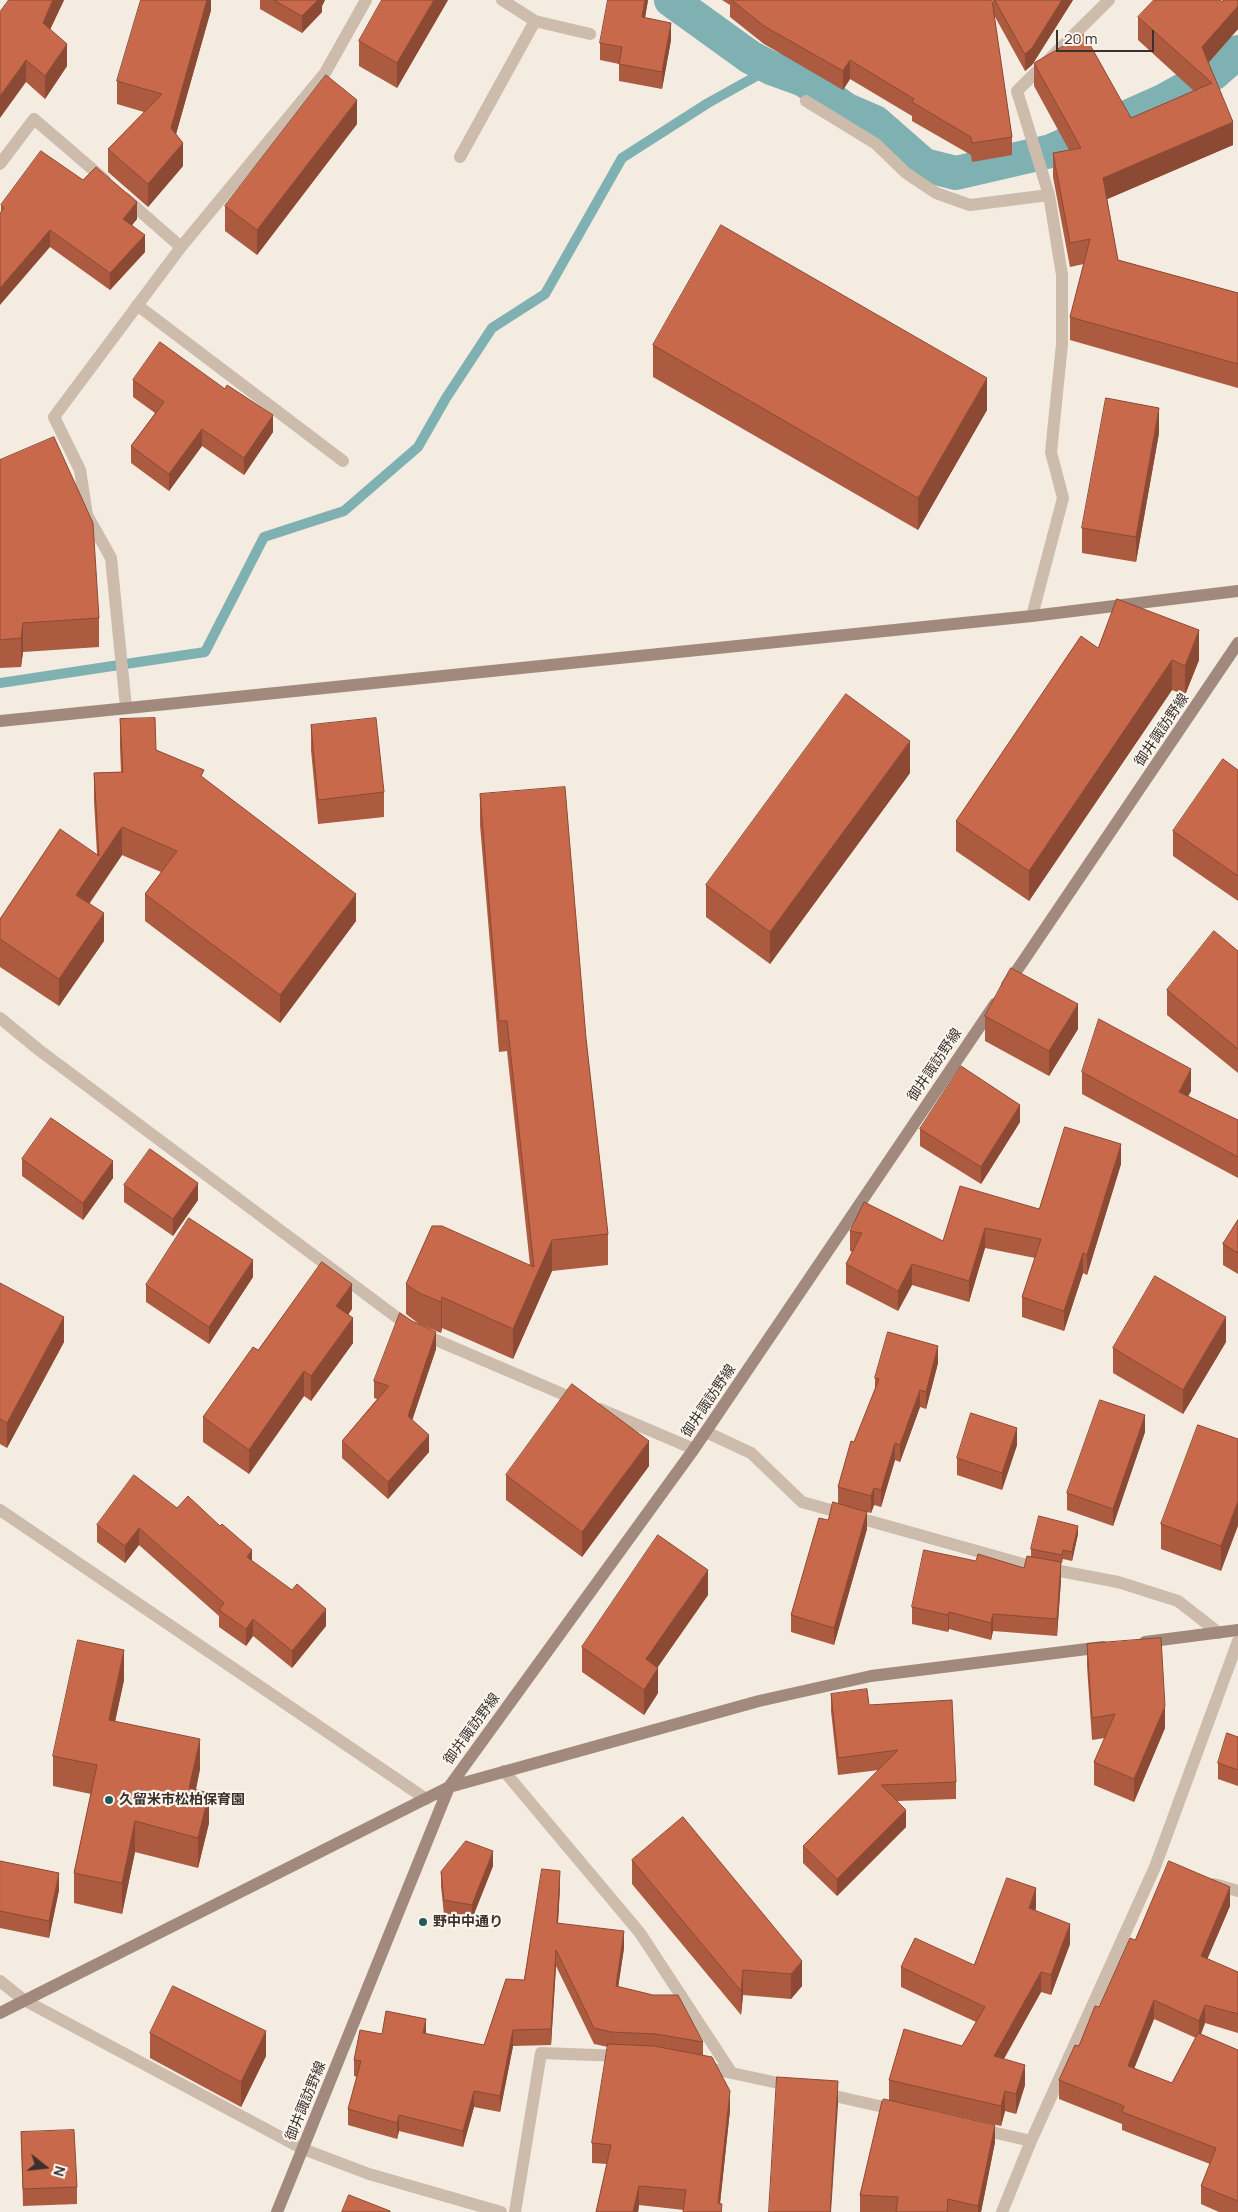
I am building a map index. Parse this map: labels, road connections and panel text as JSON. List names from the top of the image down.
{
  "streets": {
    "street": ["御井諏訪野線"]
  },
  "places": ["久留米市松柏保育園", "野中中通り"],
  "scale_bar": "20 m",
  "north": "right"
}
